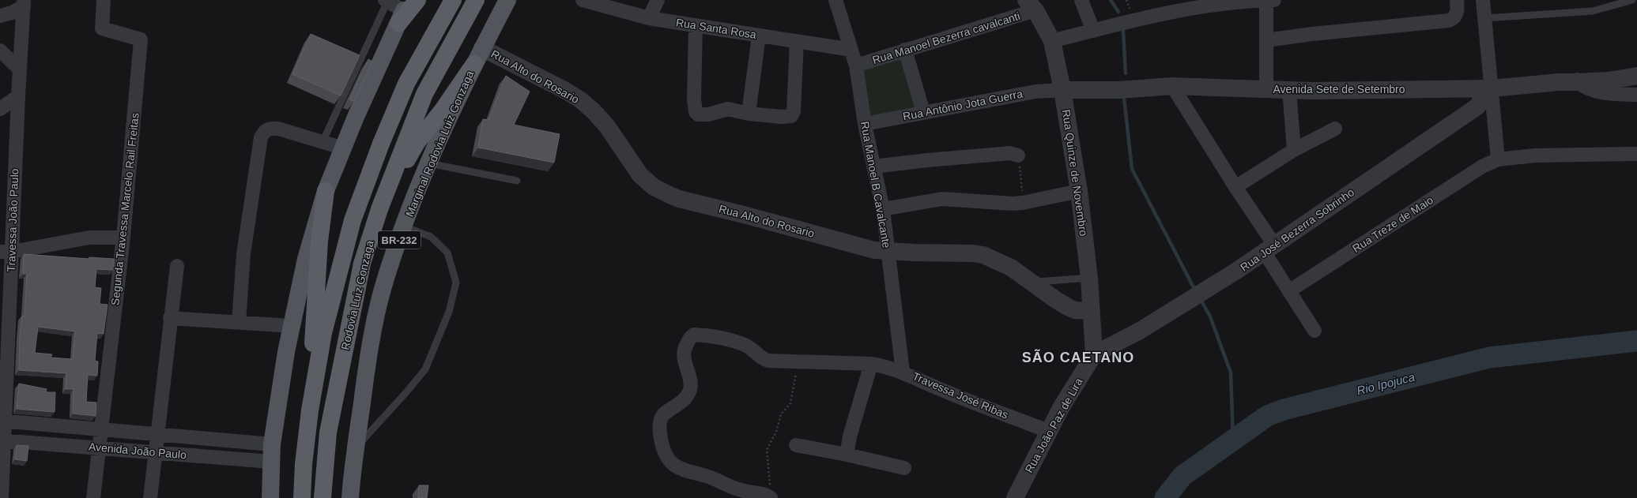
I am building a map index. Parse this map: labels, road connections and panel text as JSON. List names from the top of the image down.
{
  "streets": {
    "highway": ["BR-232", "Rodovia Luiz Gonzaga"],
    "main road": ["Marginal Rodovia Luiz Gonzaga"],
    "street": [
      "Rua Santa Rosa",
      "Rua Manoel Bezerra cavalcanti",
      "Rua Alto do Rosario",
      "Avenida Sete de Setembro",
      "Rua Antônio Jota Guerra",
      "Rua Quinze de Novembro",
      "Rua Manoel B Cavalcante",
      "Segunda Travessa Marcelo Rail Freitas",
      "Travessa João Paulo",
      "Rua Treze de Maio",
      "Rua José Bezerra Sobrinho",
      "Travessa José Ribas",
      "Rua João Paz de Lira",
      "Avenida João Paulo"
    ]
  },
  "crossings": [
    ["Rua Santa Rosa", "Rua Manoel B Cavalcante"],
    ["Rua Manoel Bezerra cavalcanti", "Rua Quinze de Novembro"],
    ["Rua Manoel Bezerra cavalcanti", "Rua Manoel B Cavalcante"],
    ["Rua Alto do Rosario", "Marginal Rodovia Luiz Gonzaga"],
    ["Rua Alto do Rosario", "Rua Quinze de Novembro"],
    ["Rua Alto do Rosario", "Rua Manoel B Cavalcante"],
    ["Avenida Sete de Setembro", "Rua Antônio Jota Guerra"],
    ["Avenida Sete de Setembro", "Rua Quinze de Novembro"],
    ["Avenida Sete de Setembro", "Rua José Bezerra Sobrinho"],
    ["Rua Antônio Jota Guerra", "Rua Quinze de Novembro"],
    ["Rua Antônio Jota Guerra", "Rua Manoel B Cavalcante"],
    ["Rua Quinze de Novembro", "Rua José Bezerra Sobrinho"],
    ["Rua Quinze de Novembro", "Rua João Paz de Lira"],
    ["Rua Manoel B Cavalcante", "Travessa José Ribas"],
    ["Segunda Travessa Marcelo Rail Freitas", "Avenida João Paulo"],
    ["Travessa João Paulo", "Avenida João Paulo"],
    ["Rua José Bezerra Sobrinho", "Rua João Paz de Lira"],
    ["Travessa José Ribas", "Rua João Paz de Lira"]
  ],
  "districts": ["SÃO CAETANO"],
  "water": ["Rio Ipojuca"]
}
